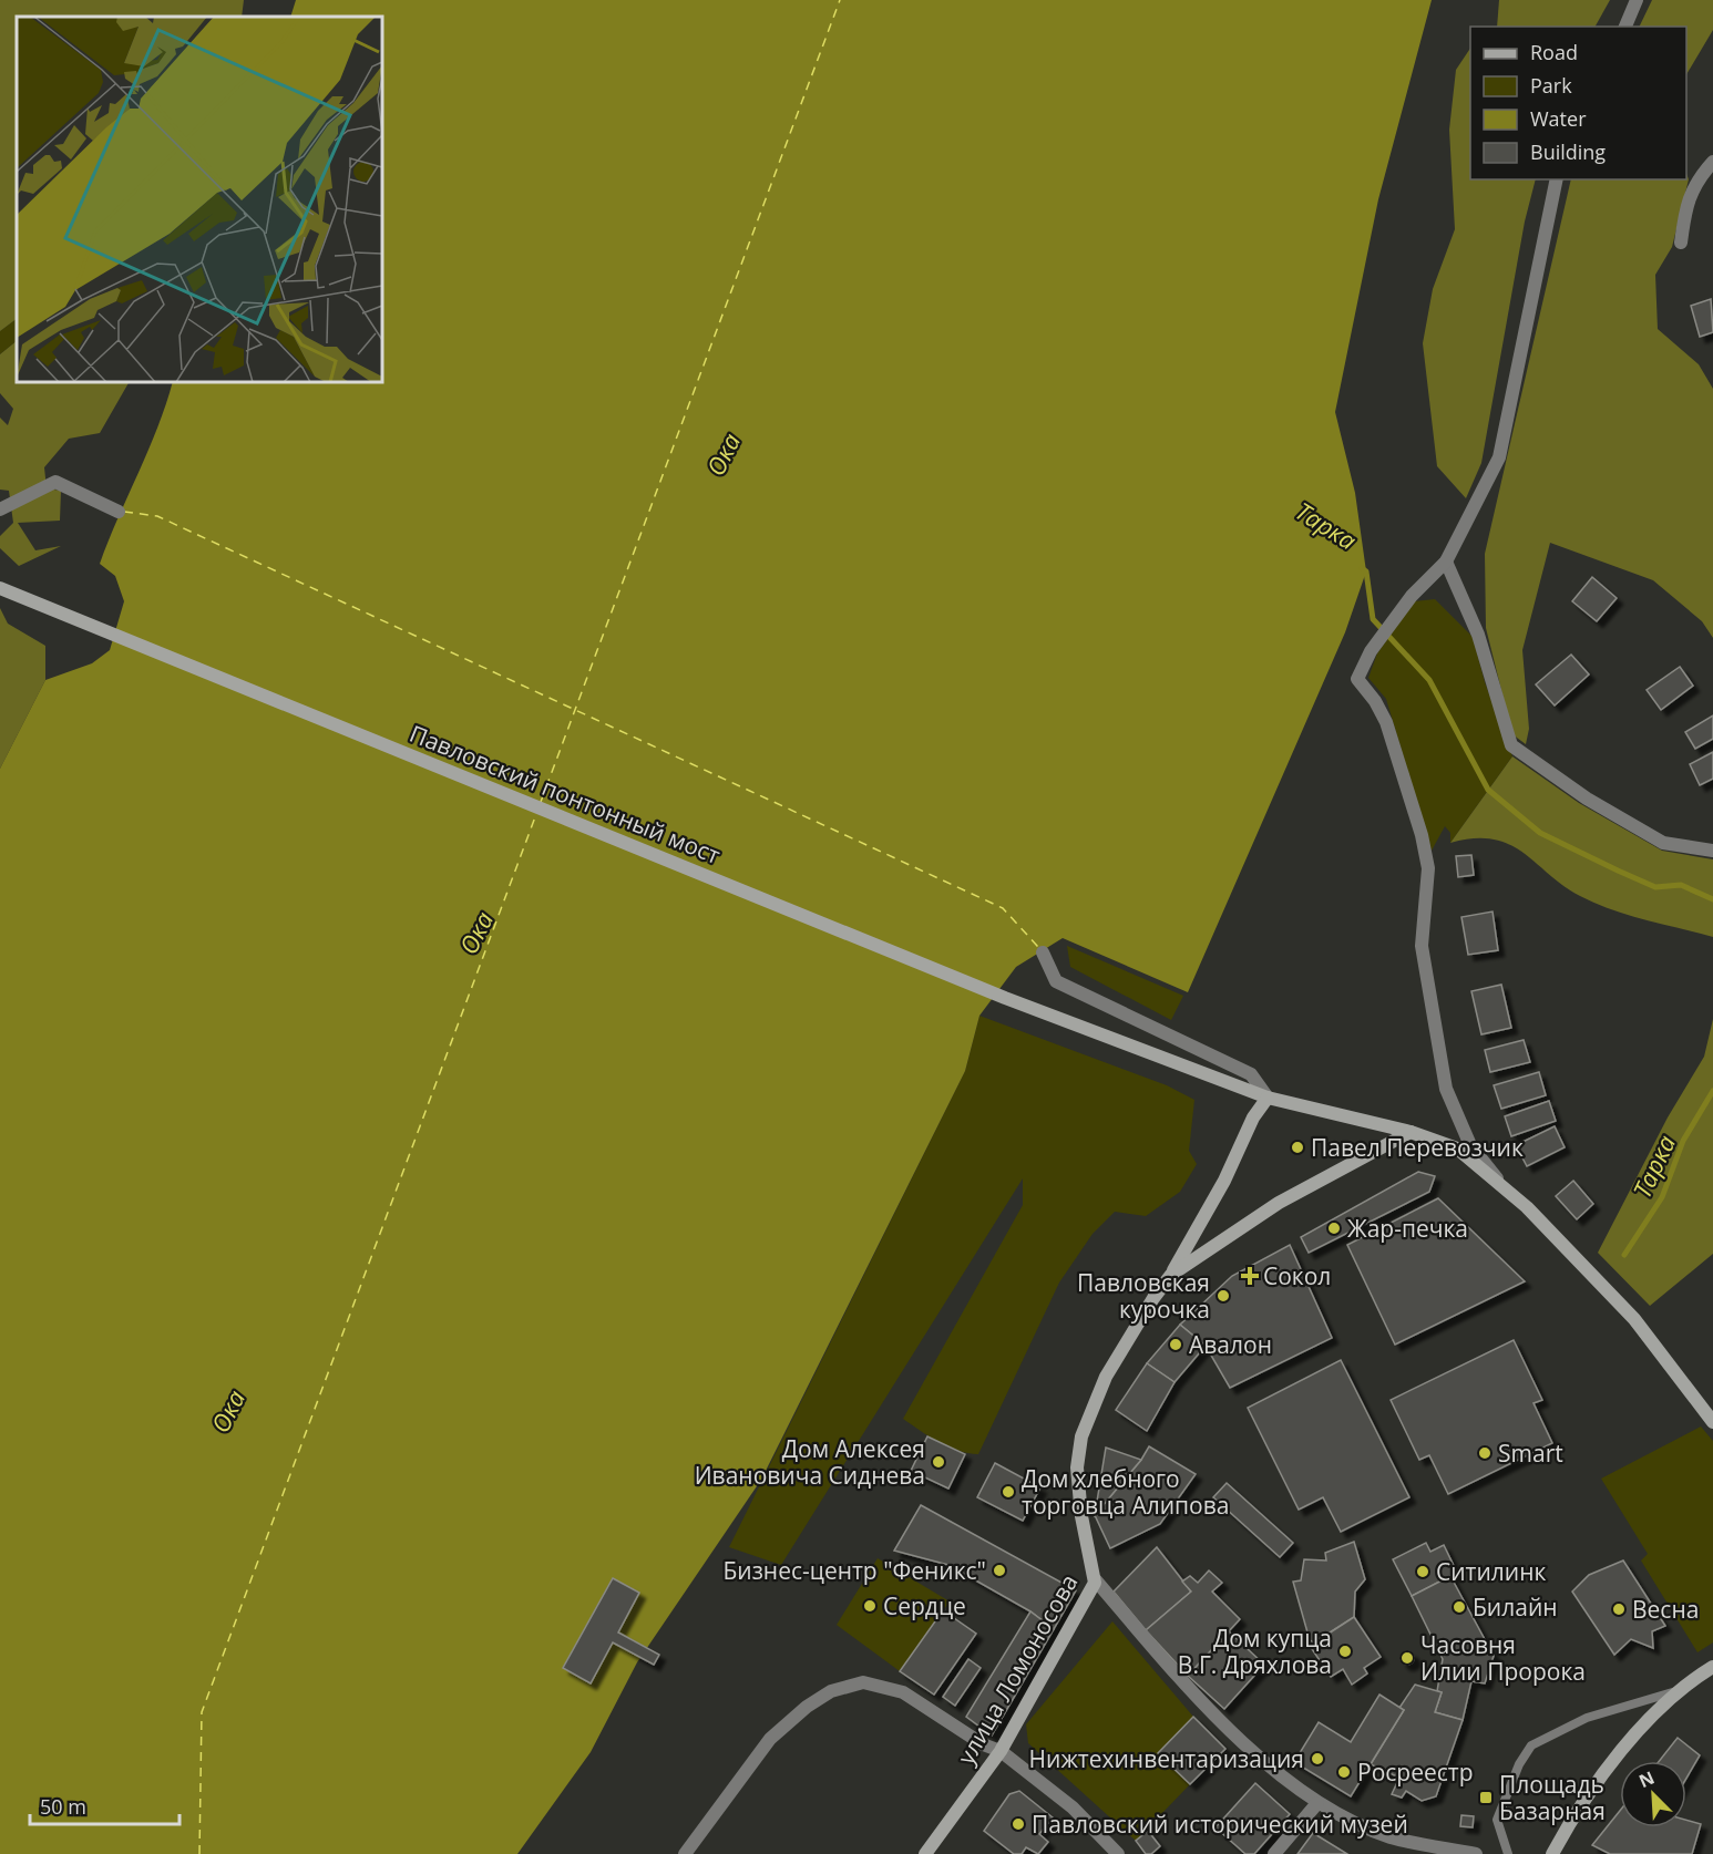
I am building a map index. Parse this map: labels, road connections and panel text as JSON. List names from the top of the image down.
{
  "streets": {
    "main road": ["Павловский понтонный мост", "улица Ломоносова"]
  },
  "crossings": [
    ["Павловский понтонный мост", "улица Ломоносова"]
  ],
  "water": ["Ока", "Тарка"],
  "places": {
    "other": [
      "Павел Перевозчик",
      "Жар-печка",
      "Павловская курочка",
      "Авалон",
      "Smart",
      "Дом Алексея Ивановича Сиднева",
      "Дом хлебного торговца Алипова",
      "Бизнес-центр \"Феникс\"",
      "Ситилинк",
      "Сердце",
      "Билайн",
      "Весна",
      "Дом купца В.Г. Дряхлова",
      "Часовня Илии Пророка",
      "Нижтехинвентаризация",
      "Росреестр",
      "Павловский исторический музей"
    ],
    "health": ["Сокол"],
    "transit": ["Площадь Базарная"]
  },
  "legend": [
    "Road",
    "Park",
    "Water",
    "Building"
  ],
  "scale_bar": "50 m",
  "north": "top left"
}
